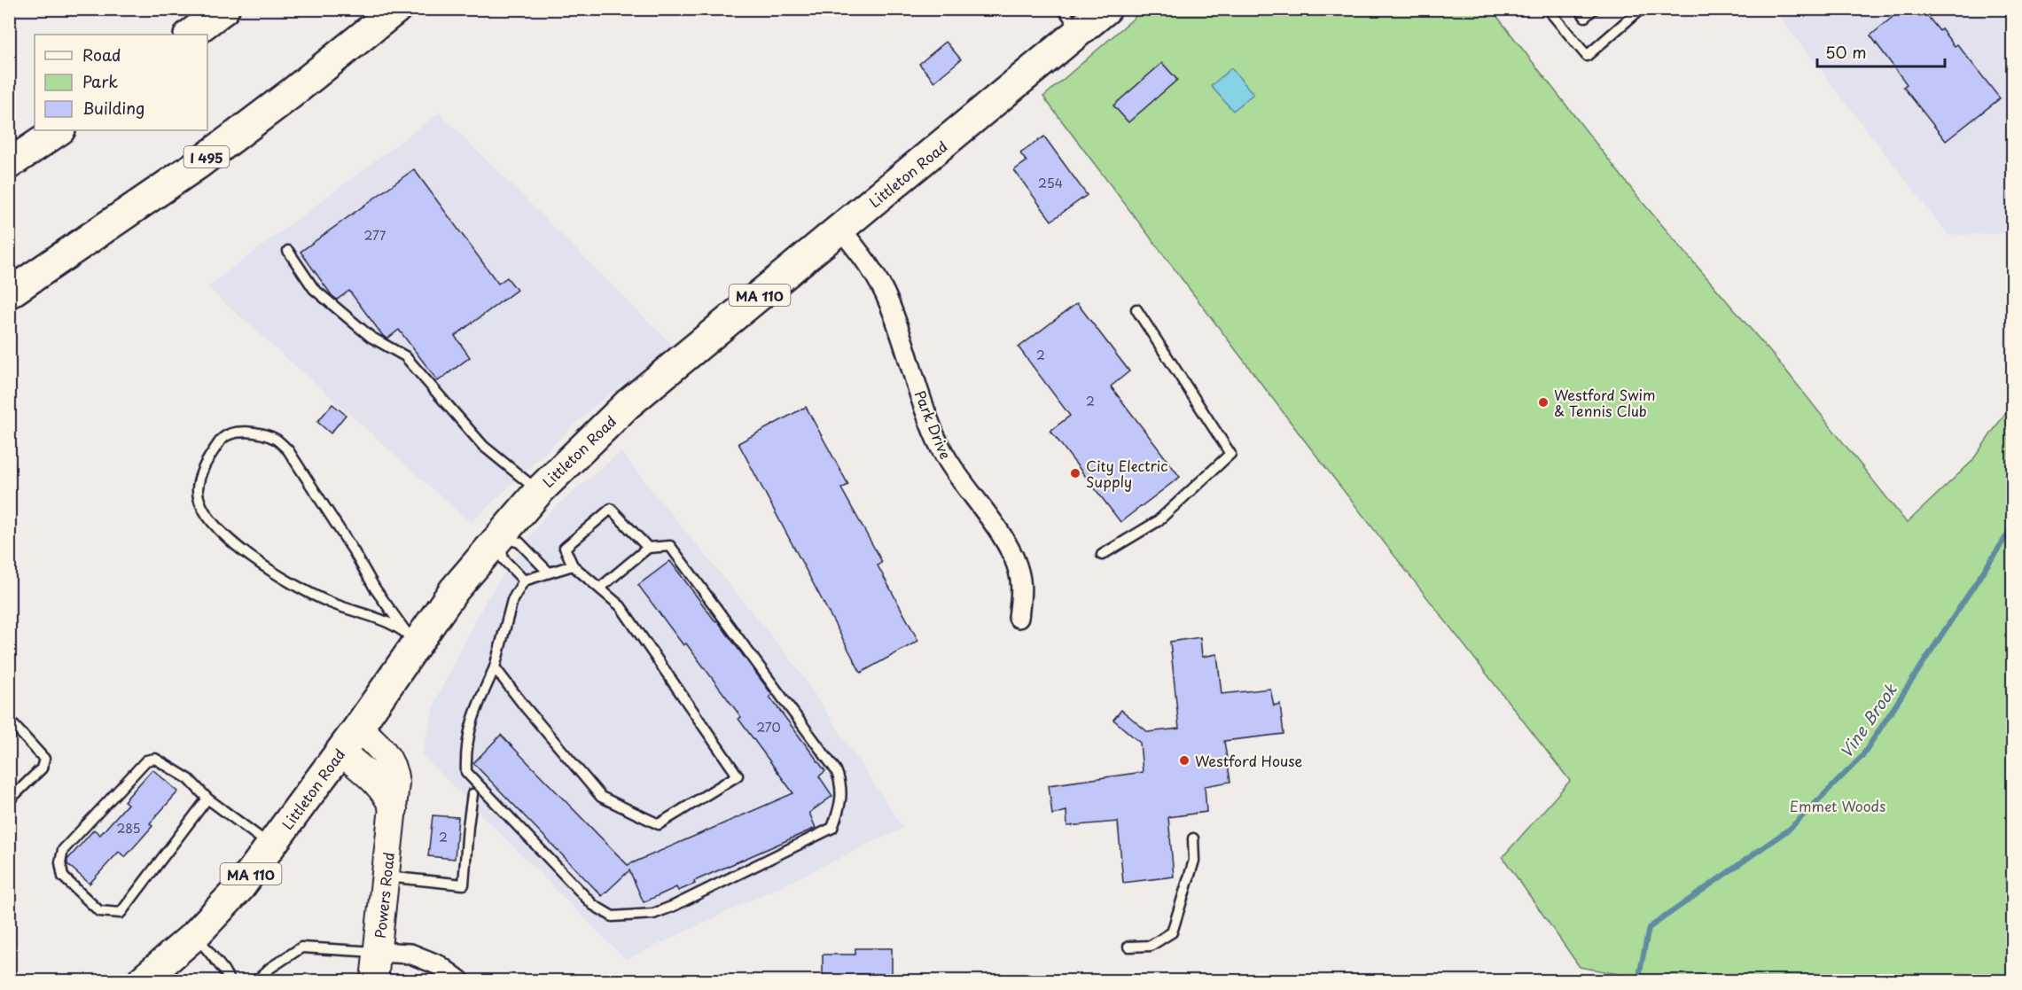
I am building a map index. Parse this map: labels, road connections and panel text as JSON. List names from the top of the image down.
{
  "streets": {
    "main road": [
      "I 495",
      "Littleton Road",
      "MA 110",
      "Powers Road"
    ],
    "street": ["Park Drive"]
  },
  "crossings": [
    ["Littleton Road", "Park Drive"],
    ["Littleton Road", "Powers Road"]
  ],
  "water": ["Vine Brook"],
  "parks": ["Emmet Woods"],
  "places": ["Westford Swim & Tennis Club", "City Electric Supply", "Westford House"],
  "house_numbers": [
    "254",
    "277",
    "2",
    "2",
    "270",
    "285",
    "2"
  ],
  "legend": ["Road", "Park", "Building"],
  "scale_bar": "50 m"
}
